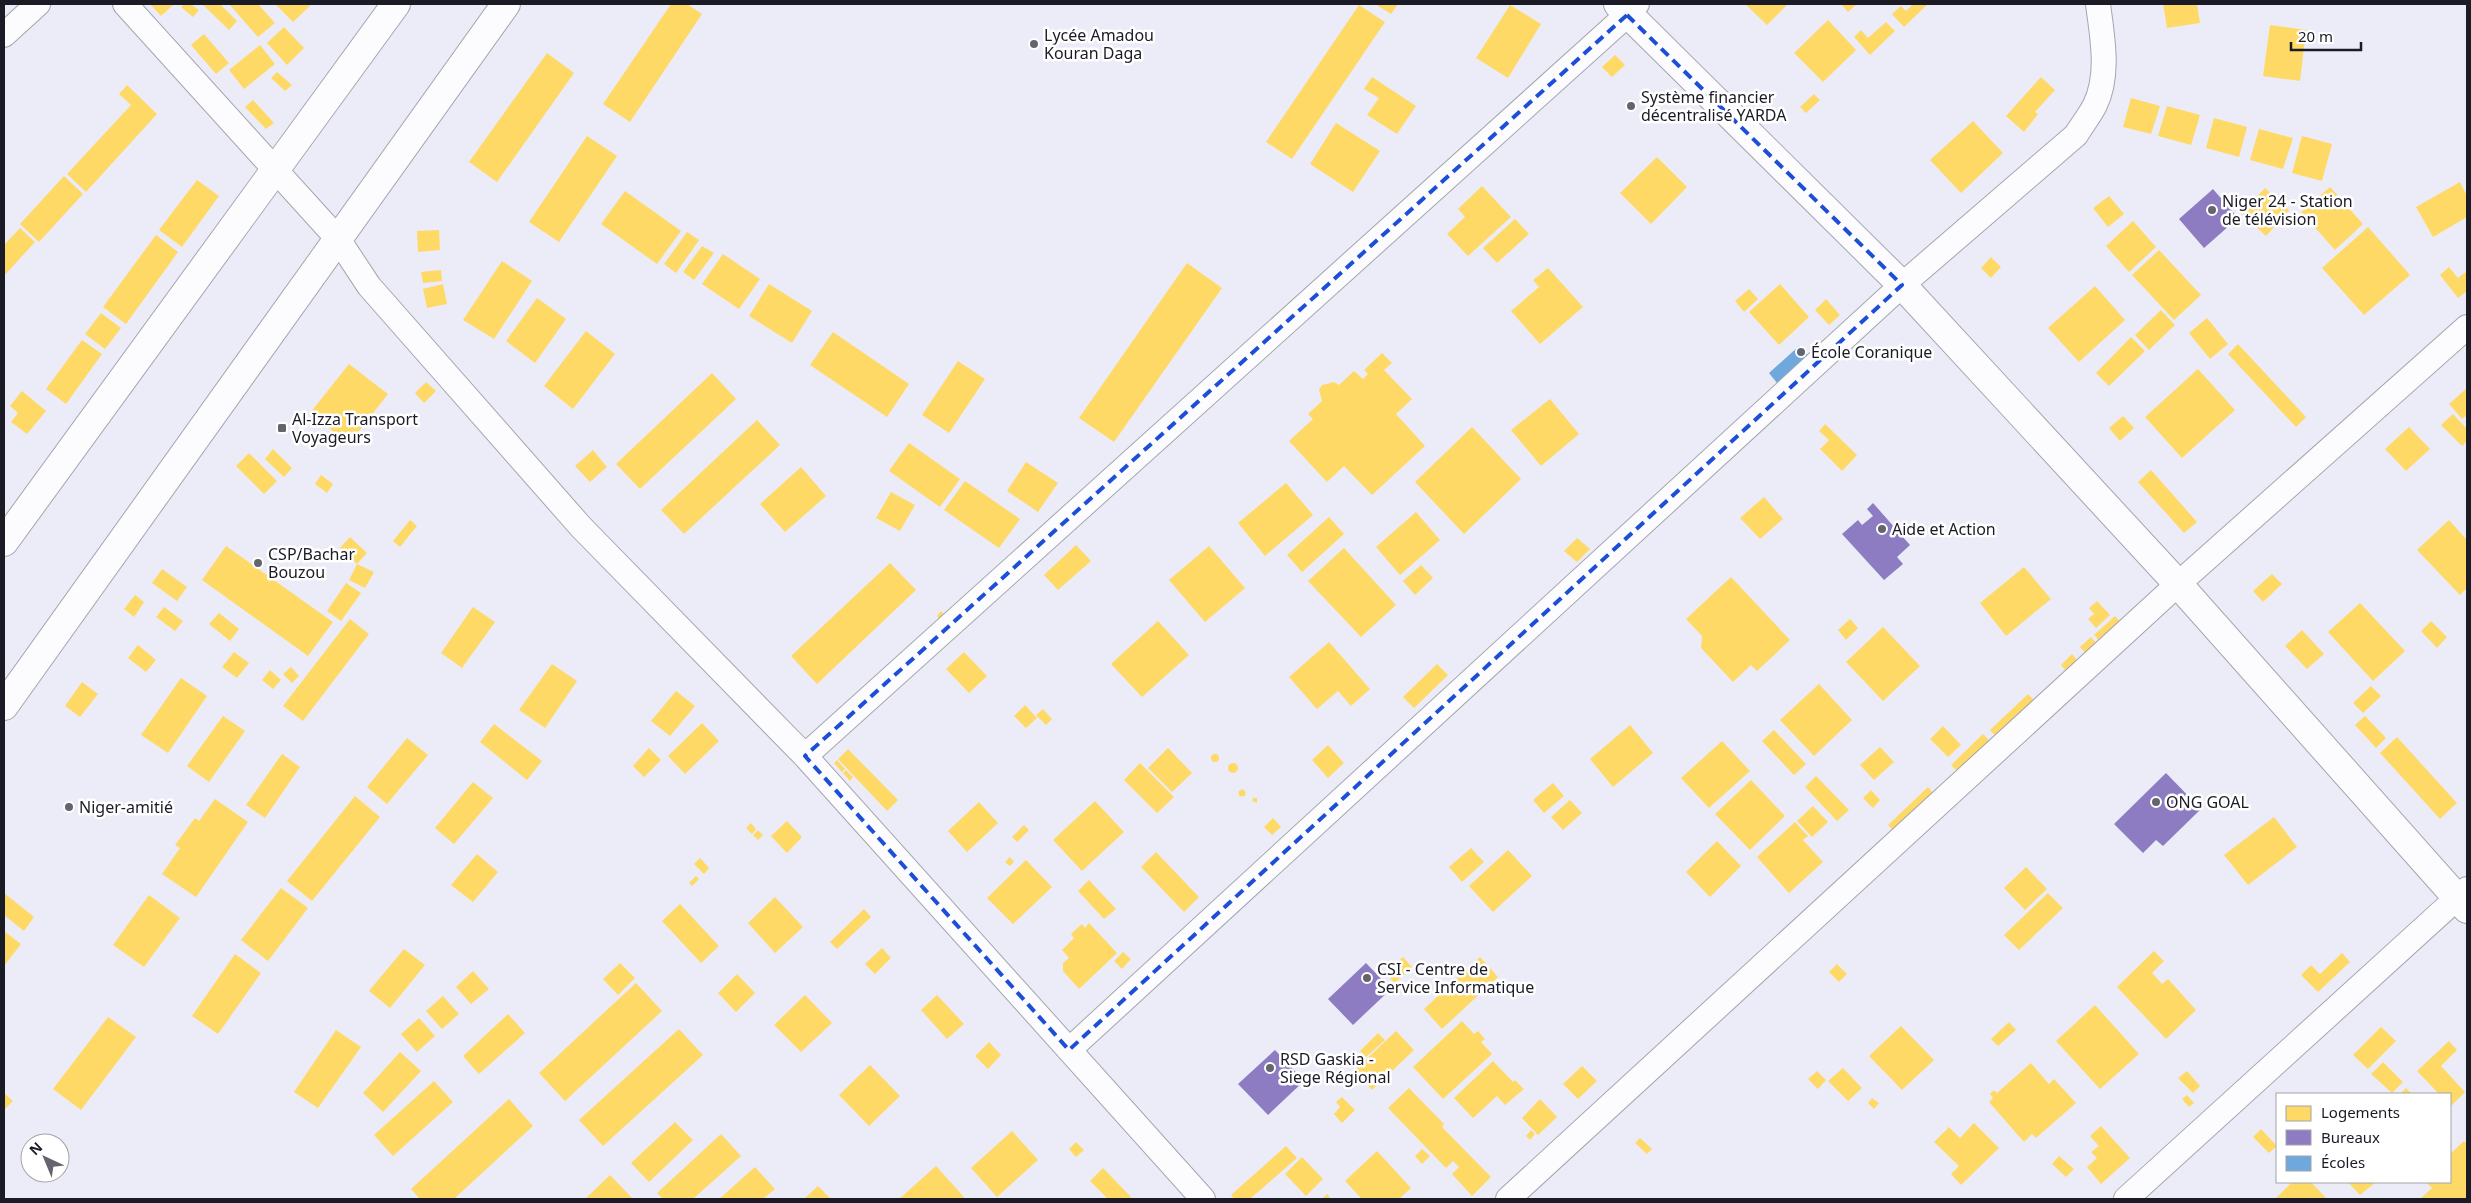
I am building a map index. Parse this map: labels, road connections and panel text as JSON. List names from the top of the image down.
{
  "places": {
    "other": [
      "Lycée Amadou Kouran Daga",
      "Système financier décentralisé YARDA",
      "Niger 24 - Station de télévision",
      "École Coranique",
      "Aide et Action",
      "CSP/Bachar Bouzou",
      "ONG GOAL",
      "Niger-amitié",
      "CSI - Centre de Service Informatique",
      "RSD Gaskia - Siege Régional"
    ],
    "transit": ["Al-Izza Transport Voyageurs"]
  },
  "legend": ["Logements", "Bureaux", "Écoles"],
  "scale_bar": "20 m",
  "north": "top left"
}
